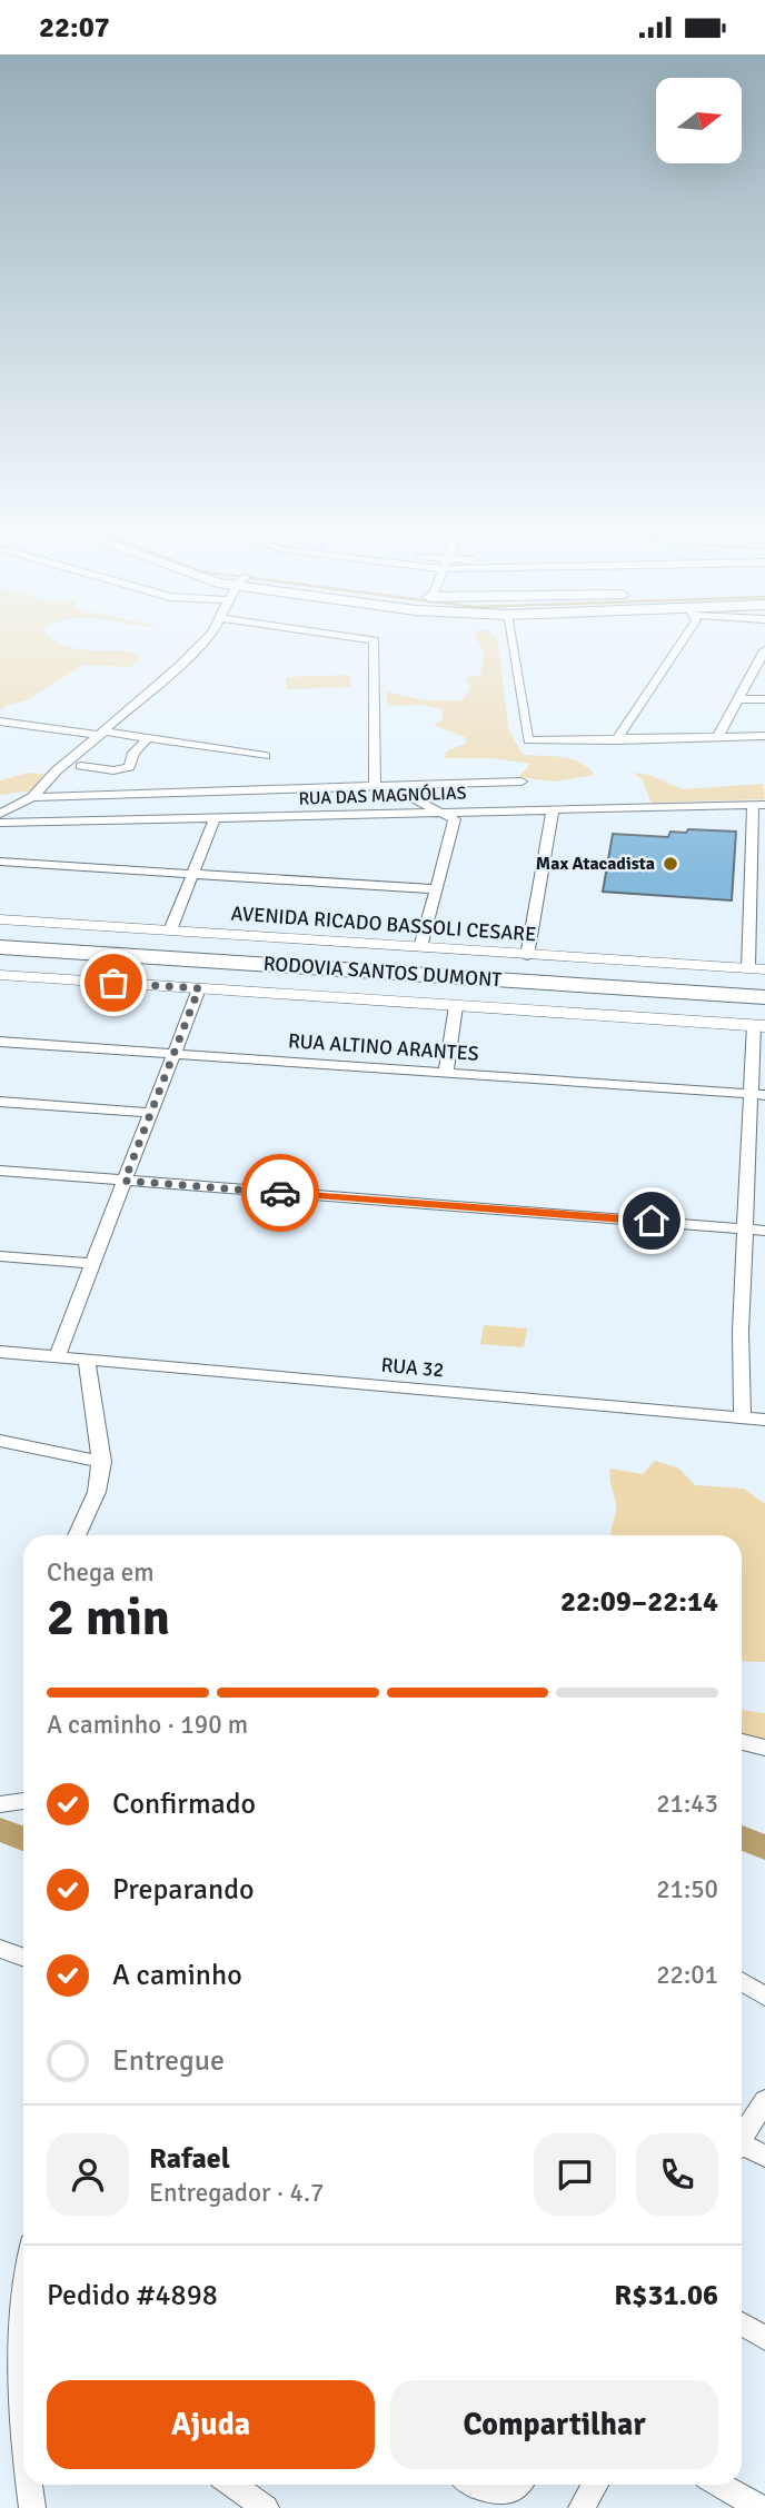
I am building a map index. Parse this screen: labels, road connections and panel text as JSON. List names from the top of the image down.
{
  "streets": {
    "highway": ["RODOVIA SANTOS DUMONT"],
    "street": [
      "RUA DAS MAGNÓLIAS",
      "AVENIDA RICADO BASSOLI CESARE",
      "RUA ALTINO ARANTES",
      "RUA 32"
    ]
  },
  "places": ["Max Atacadista"],
  "north": "right",
  "page": {
    "status": "22:07",
    "heading": ["2 min", "Chega em", "22:09–22:14"],
    "panel": [
      "Rafael",
      "Entregador · 4.7",
      "Pedido #4898",
      "R$31.06"
    ],
    "bar": "A caminho · 190 m",
    "list": [
      ["Confirmado", "21:43"],
      ["Preparando", "21:50"],
      ["A caminho", "22:01"],
      "Entregue"
    ],
    "buttons": ["Ajuda", "Compartilhar"]
  }
}
